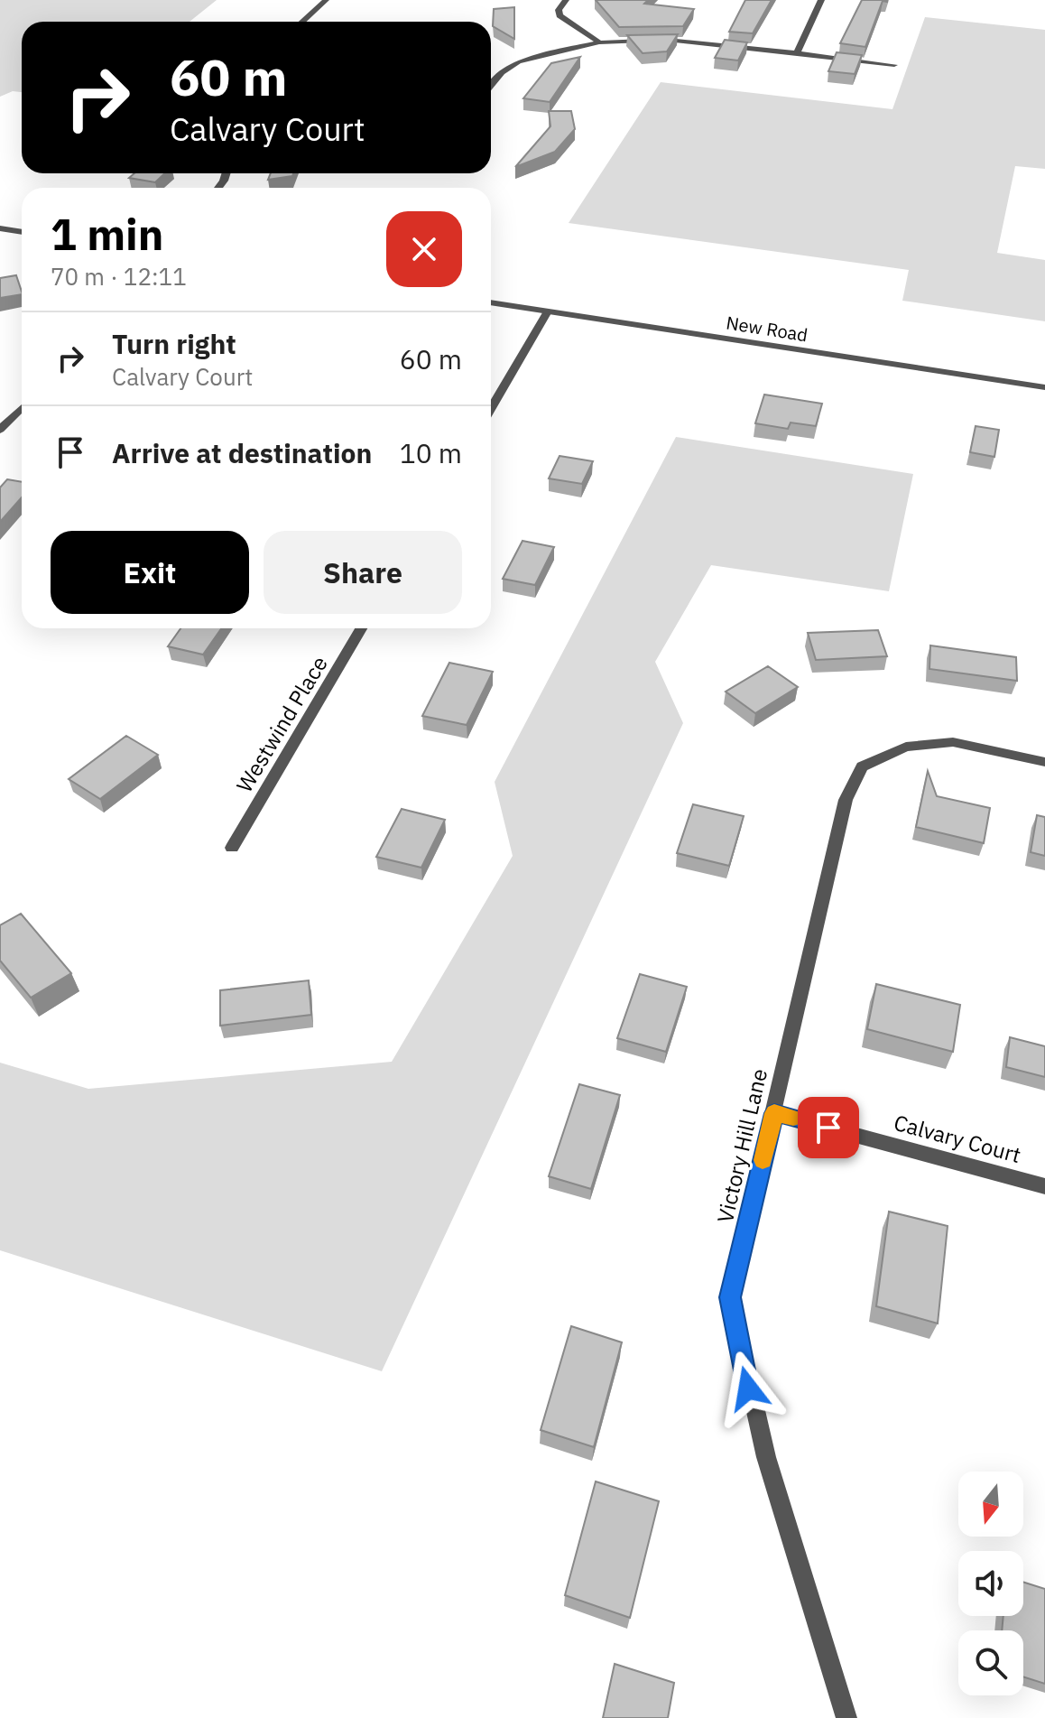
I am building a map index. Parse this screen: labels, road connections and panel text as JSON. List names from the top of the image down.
{
  "streets": {
    "street": [
      "New Road",
      "Westwind Place",
      "Calvary Court",
      "Victory Hill Lane"
    ]
  },
  "crossings": [
    ["Calvary Court", "Victory Hill Lane"]
  ],
  "north": "bottom",
  "page": {
    "turn": ["60 m", "Calvary Court"],
    "heading": ["1 min", "70 m · 12:11"],
    "list": [
      {
        "name": "Turn right",
        "note": "Calvary Court",
        "value": "60 m"
      },
      {
        "name": "Arrive at destination",
        "value": "10 m"
      }
    ],
    "buttons": ["Exit", "Share"]
  }
}
